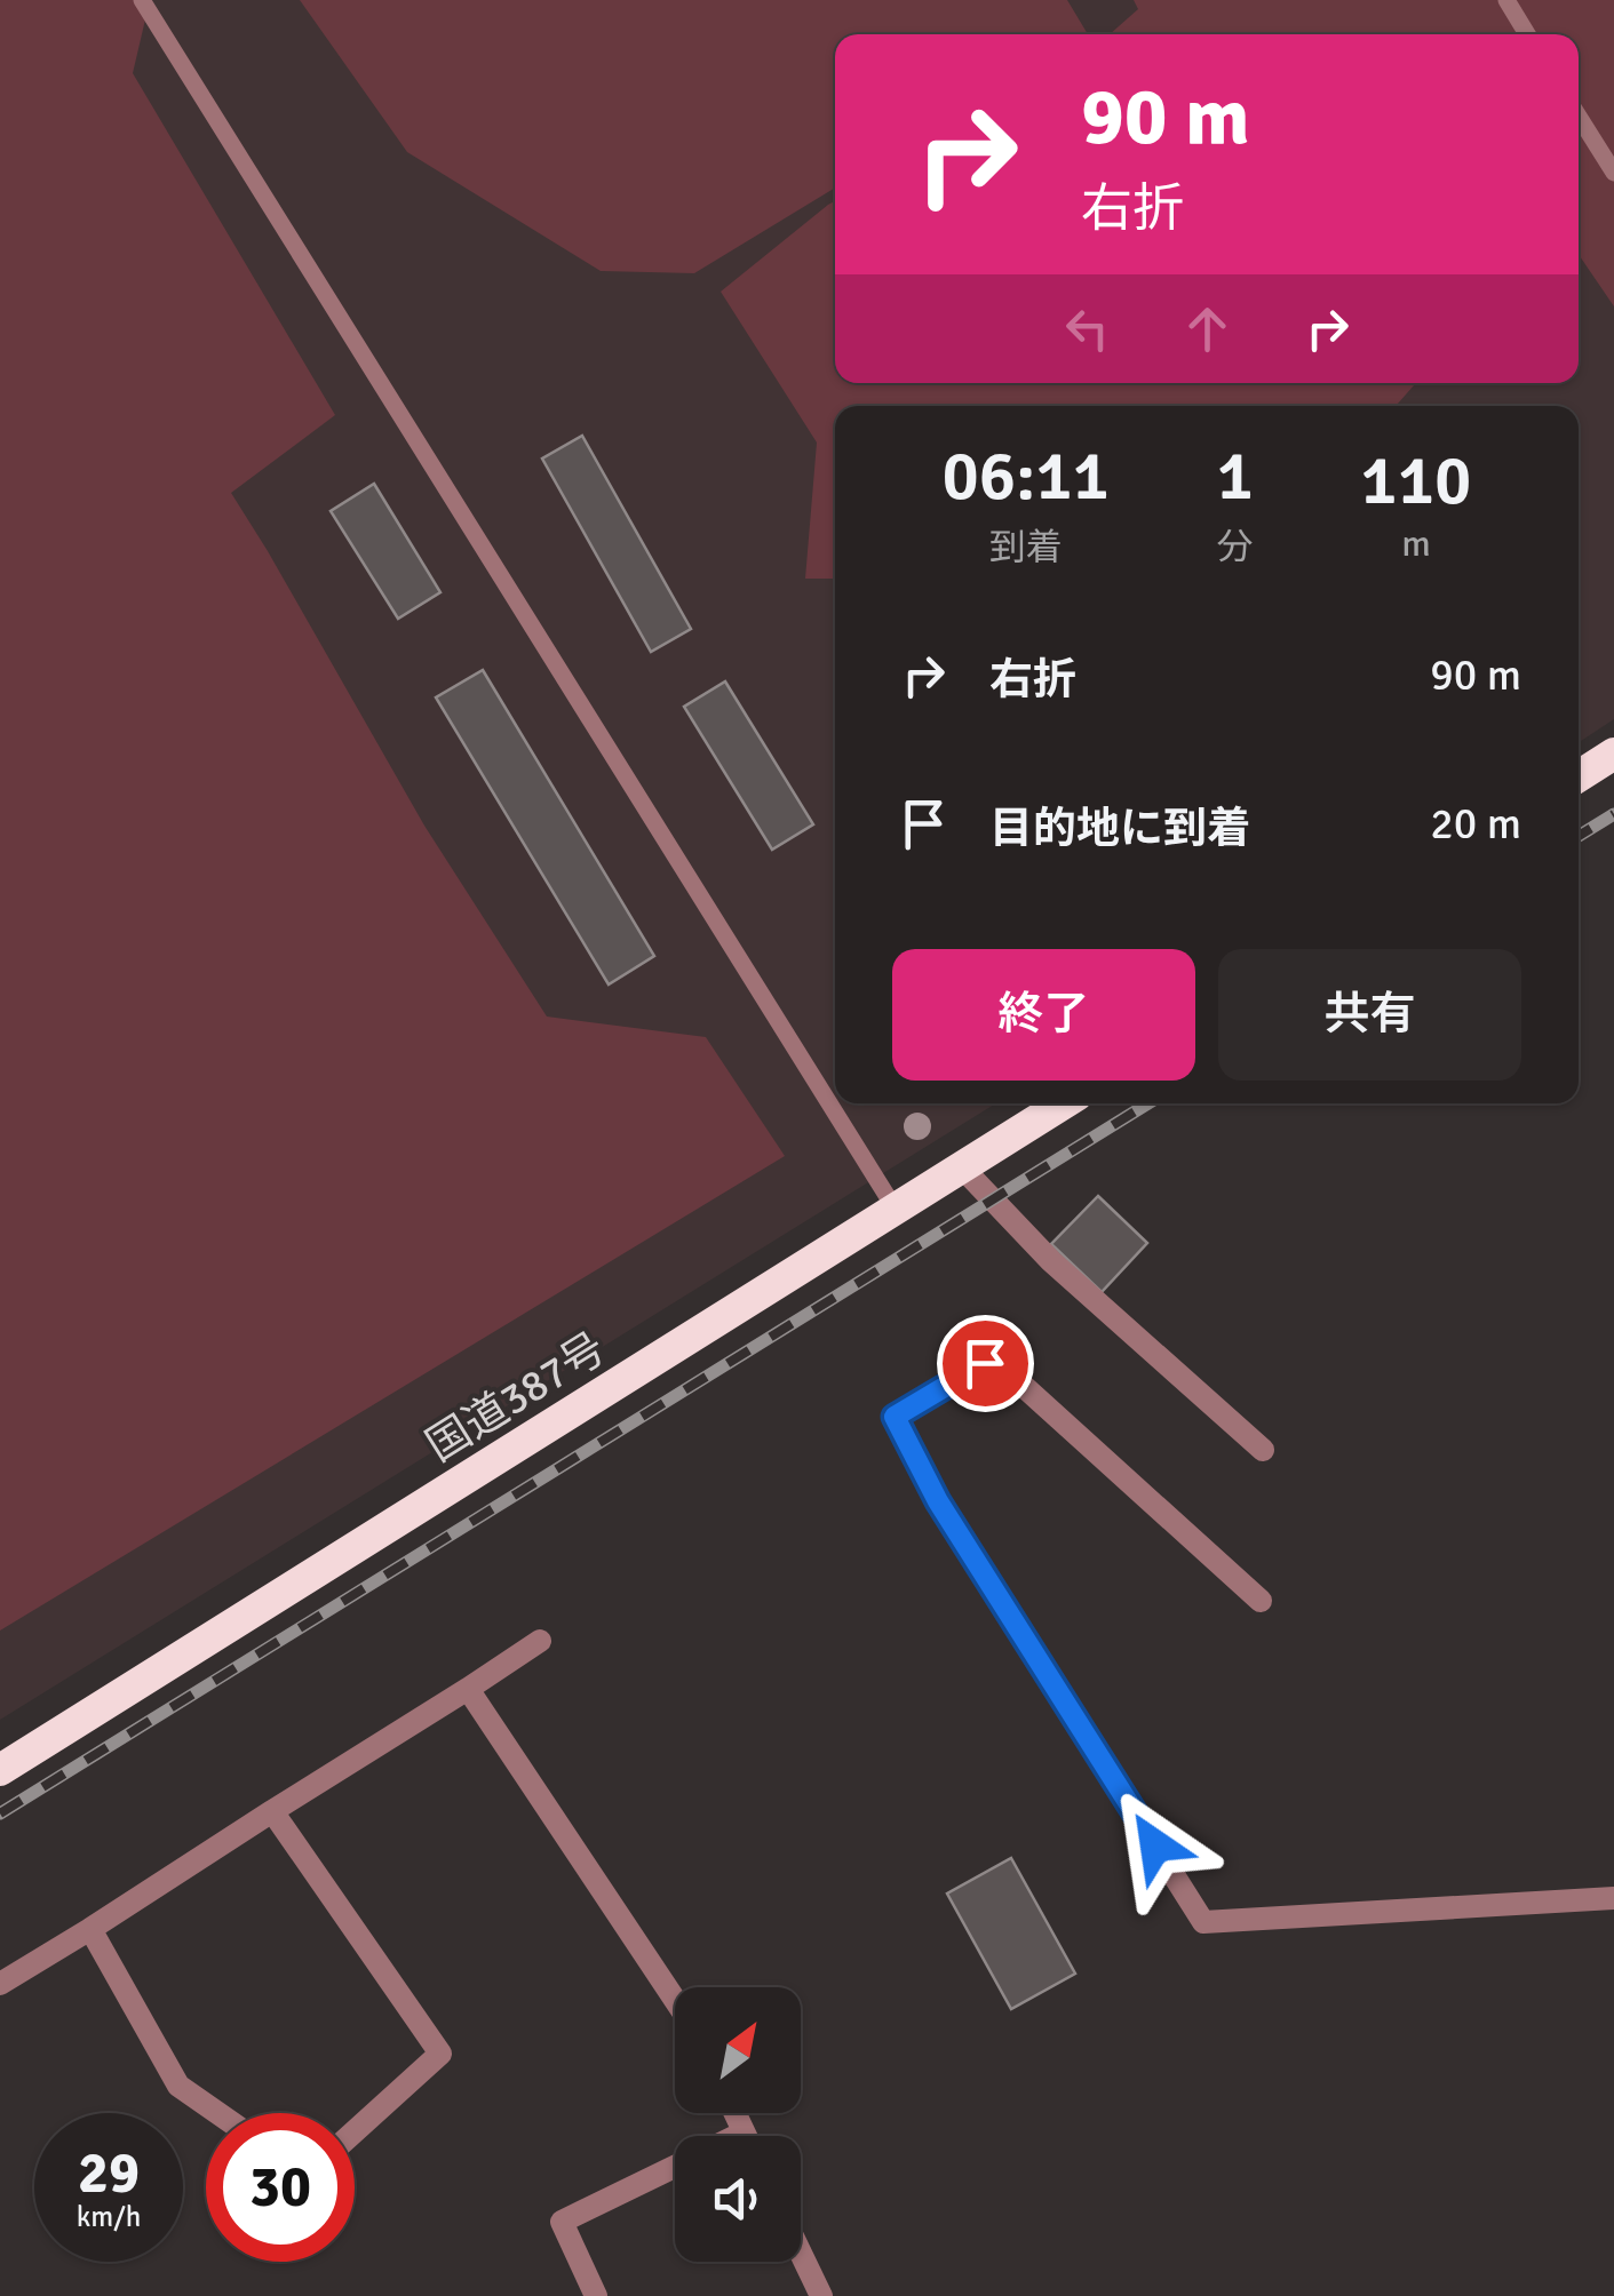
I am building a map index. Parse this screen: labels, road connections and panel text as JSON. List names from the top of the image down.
{
  "streets": {
    "highway": ["国道387号"]
  },
  "north": "top right",
  "page": {
    "turn": ["90 m", "右折"],
    "eta": [
      "06:11",
      "到着",
      "1",
      "分",
      "110",
      "m"
    ],
    "list": [
      {
        "name": "右折",
        "value": "90 m"
      },
      {
        "name": "目的地に到着",
        "value": "20 m"
      }
    ],
    "buttons": ["終了", "共有"],
    "speed": "29 km/h",
    "limit": "30"
  }
}
